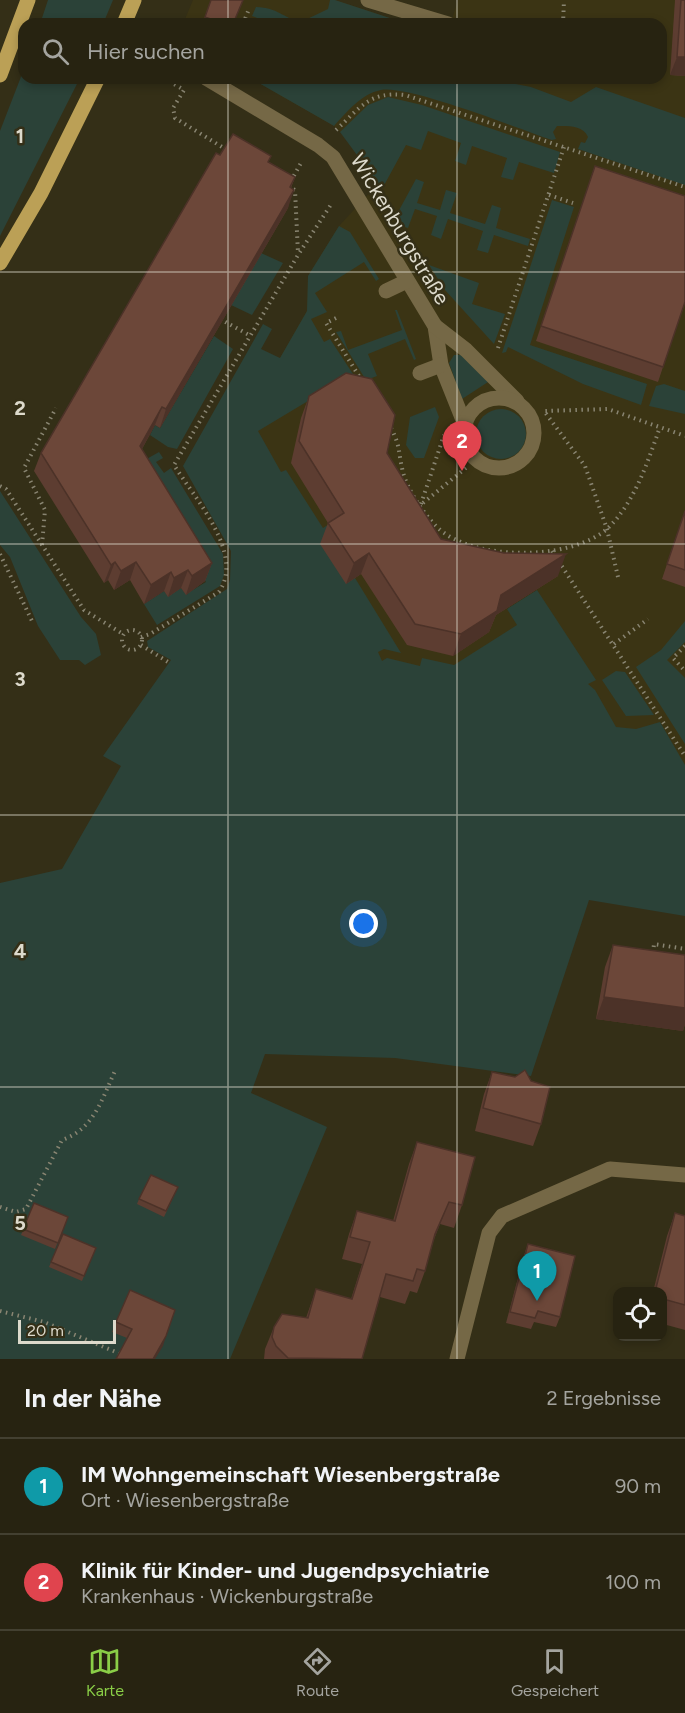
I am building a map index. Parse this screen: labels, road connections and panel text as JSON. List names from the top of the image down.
{
  "streets": {
    "street": ["Wickenburgstraße"]
  },
  "scale_bar": "20 m",
  "page": {
    "search": "Hier suchen",
    "pins": ["2", "1"],
    "scale": "20 m",
    "heading": ["In der Nähe", "2 Ergebnisse"],
    "list": [
      {
        "mark": "1",
        "name": "IM Wohngemeinschaft Wiesenbergstraße",
        "note": "Ort · Wiesenbergstraße",
        "value": "90 m"
      },
      {
        "mark": "2",
        "name": "Klinik für Kinder- und Jugendpsychiatrie",
        "note": "Krankenhaus · Wickenburgstraße",
        "value": "100 m"
      }
    ],
    "nav": ["Karte", "Route", "Gespeichert"]
  },
  "grid": {
    "rows": [
      "1",
      "2",
      "3",
      "4",
      "5"
    ]
  }
}
